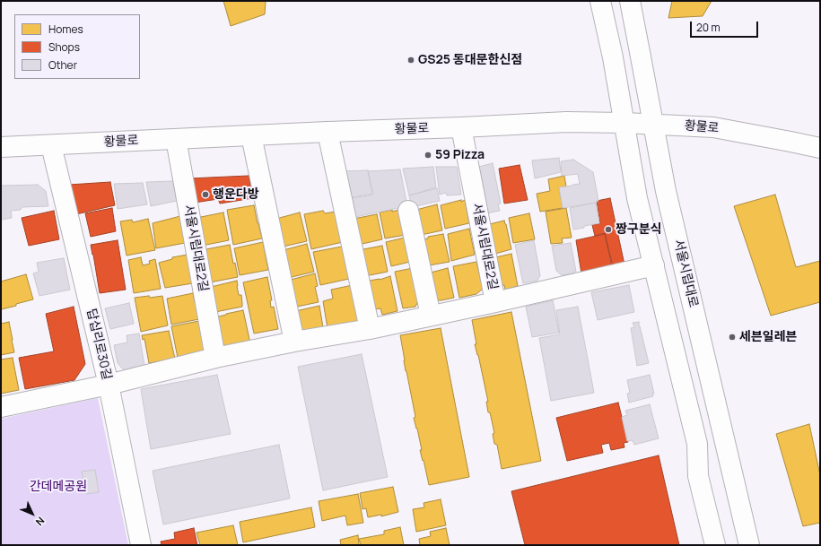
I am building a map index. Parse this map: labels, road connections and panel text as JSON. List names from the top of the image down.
{
  "streets": {
    "street": [
      "황물로",
      "서울시립대로2길",
      "서울시립대로",
      "답십리로30길"
    ]
  },
  "crossings": [
    ["황물로", "서울시립대로2길"],
    ["황물로", "서울시립대로"],
    ["황물로", "답십리로30길"],
    ["서울시립대로2길", "답십리로30길"]
  ],
  "parks": ["간데메공원"],
  "places": [
    "GS25 동대문한신점",
    "59 Pizza",
    "행운다방",
    "짱구분식",
    "세븐일레븐"
  ],
  "legend": ["Homes", "Shops", "Other"],
  "scale_bar": "20 m",
  "north": "bottom right"
}
